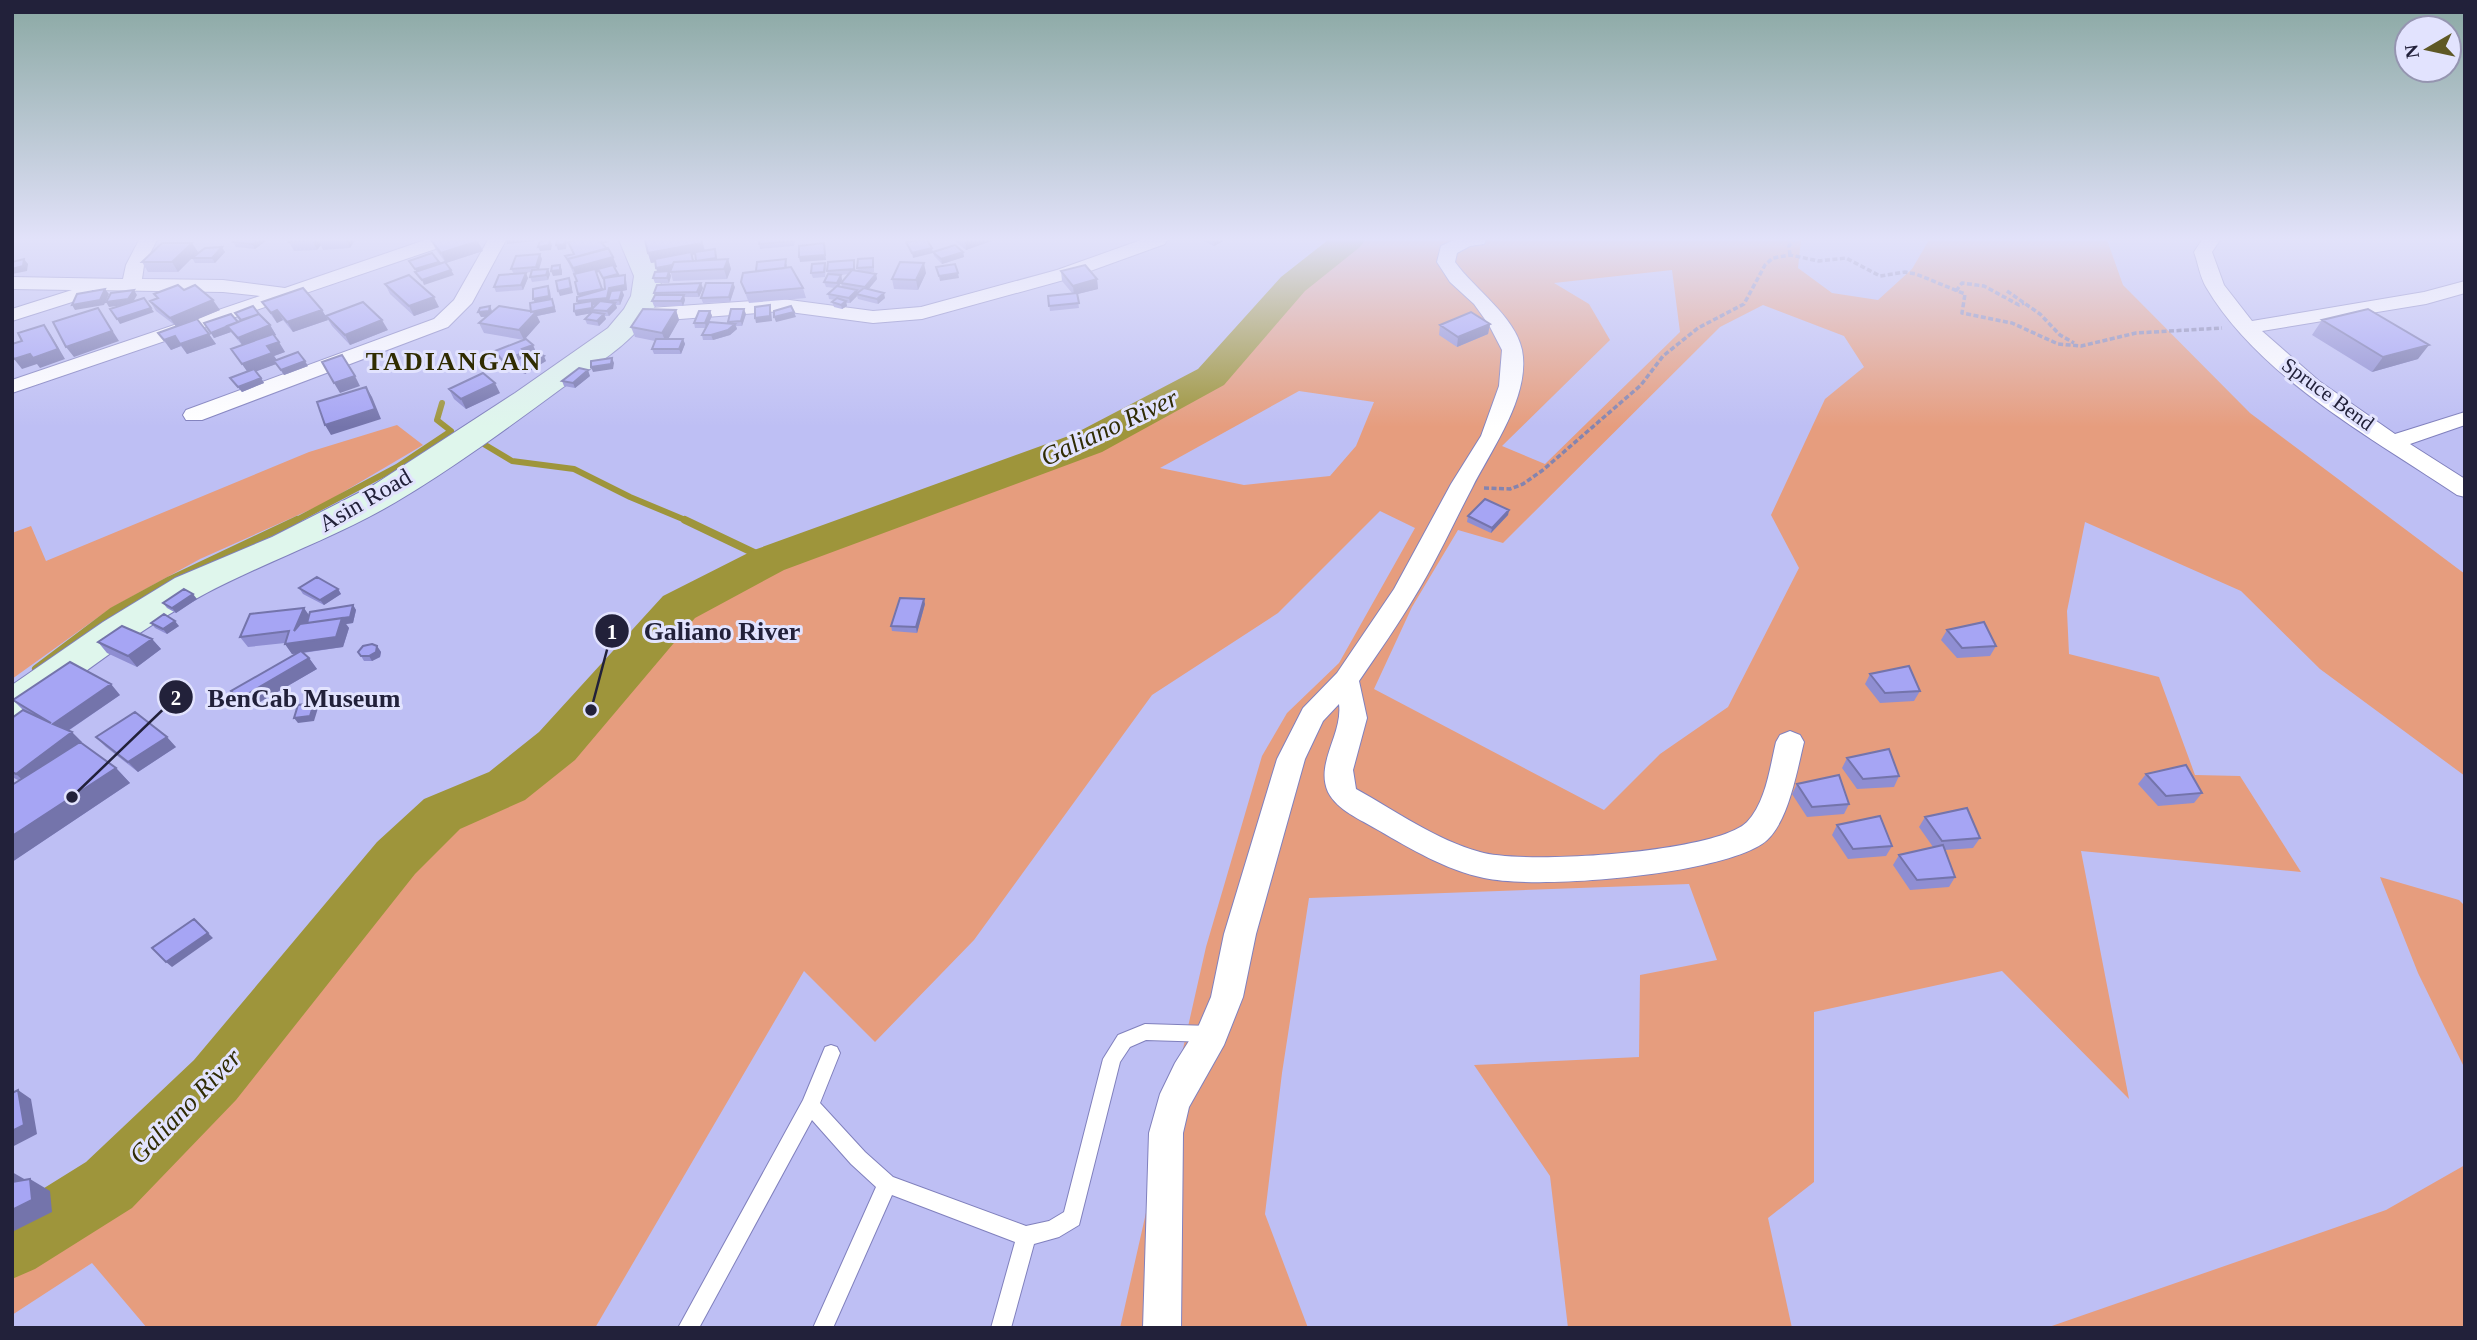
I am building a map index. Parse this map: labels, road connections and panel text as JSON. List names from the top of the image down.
{
  "streets": {
    "main road": ["Asin Road"],
    "street": ["Spruce Bend"]
  },
  "districts": ["TADIANGAN"],
  "water": ["Galiano River"],
  "places": ["Galiano River", "BenCab Museum"],
  "north": "left"
}
